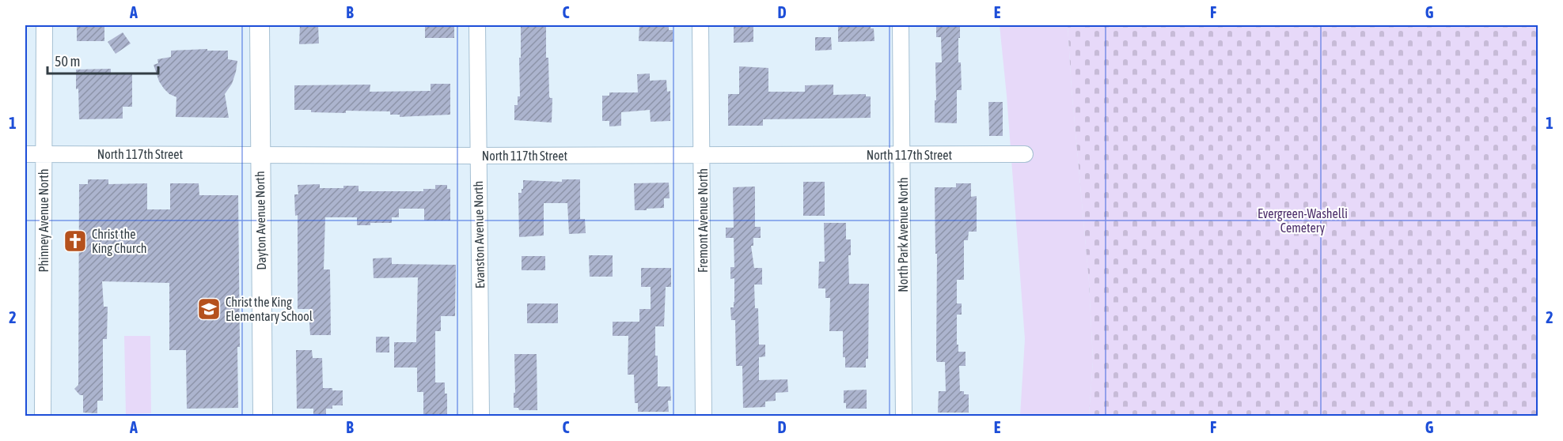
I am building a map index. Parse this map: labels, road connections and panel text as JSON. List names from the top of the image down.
{
  "streets": {
    "street": [
      "North 117th Street",
      "Phinney Avenue North",
      "Dayton Avenue North",
      "Fremont Avenue North",
      "Evanston Avenue North",
      "North Park Avenue North"
    ]
  },
  "crossings": [
    ["North 117th Street", "Phinney Avenue North"],
    ["North 117th Street", "Dayton Avenue North"],
    ["North 117th Street", "Fremont Avenue North"],
    ["North 117th Street", "Evanston Avenue North"],
    ["North 117th Street", "North Park Avenue North"]
  ],
  "parks": ["Evergreen-Washelli Cemetery"],
  "places": {
    "church": ["Christ the King Church"],
    "school or university": ["Christ the King Elementary School"]
  },
  "scale_bar": "50 m",
  "grid": {
    "columns": [
      "A",
      "B",
      "C",
      "D",
      "E",
      "F",
      "G"
    ],
    "rows": ["1", "2"]
  }
}
